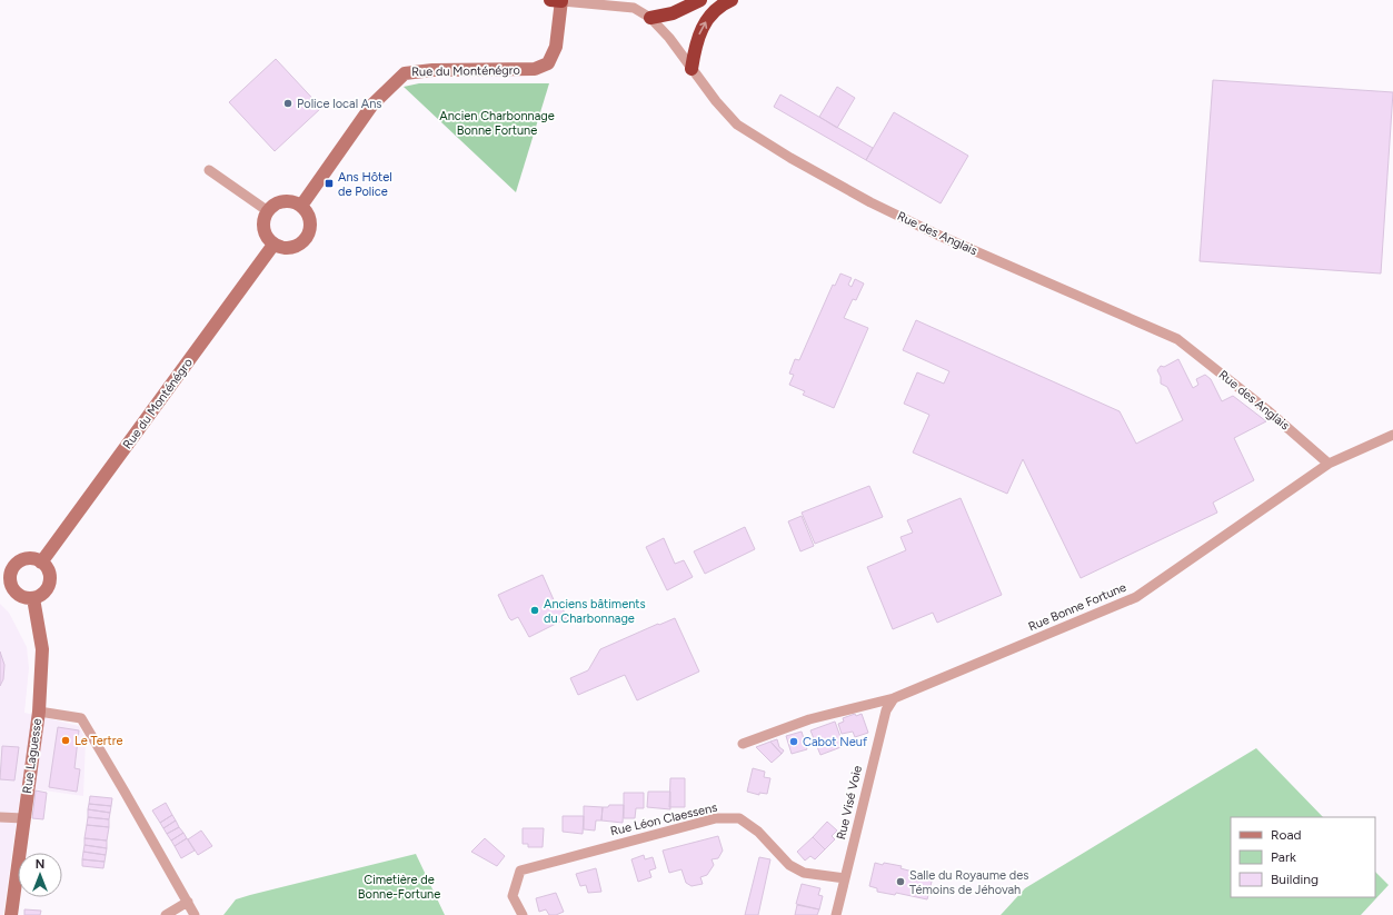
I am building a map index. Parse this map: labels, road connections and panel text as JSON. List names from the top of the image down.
{
  "streets": {
    "street": [
      "Rue du Monténégro",
      "Rue des Anglais",
      "Rue Bonne Fortune",
      "Rue Laguesse",
      "Rue Visé Voie",
      "Rue Léon Claessens"
    ]
  },
  "crossings": [
    ["Rue du Monténégro", "Rue des Anglais"],
    ["Rue du Monténégro", "Rue Laguesse"],
    ["Rue des Anglais", "Rue Bonne Fortune"],
    ["Rue Bonne Fortune", "Rue Visé Voie"],
    ["Rue Visé Voie", "Rue Léon Claessens"]
  ],
  "parks": ["Ancien Charbonnage Bonne Fortune", "Cimetière de Bonne-Fortune"],
  "places": {
    "other": [
      "Police local Ans",
      "Anciens bâtiments du Charbonnage",
      "Le Tertre",
      "Cabot Neuf",
      "Salle du Royaume des Témoins de Jéhovah"
    ],
    "transit": ["Ans Hôtel de Police"]
  },
  "legend": ["Road", "Park", "Building"],
  "north": "top"
}
